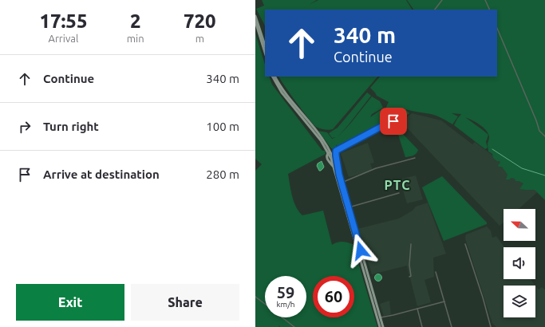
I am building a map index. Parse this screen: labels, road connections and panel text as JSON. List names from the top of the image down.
{
  "districts": ["РТС"],
  "north": "left",
  "page": {
    "eta": [
      "17:55",
      "Arrival",
      "2",
      "min",
      "720",
      "m"
    ],
    "turn": ["340 m", "Continue"],
    "list": [
      {
        "name": "Continue",
        "value": "340 m"
      },
      {
        "name": "Turn right",
        "value": "100 m"
      },
      {
        "name": "Arrive at destination",
        "value": "280 m"
      }
    ],
    "speed": "59 km/h",
    "limit": "60",
    "buttons": ["Exit", "Share"]
  }
}
